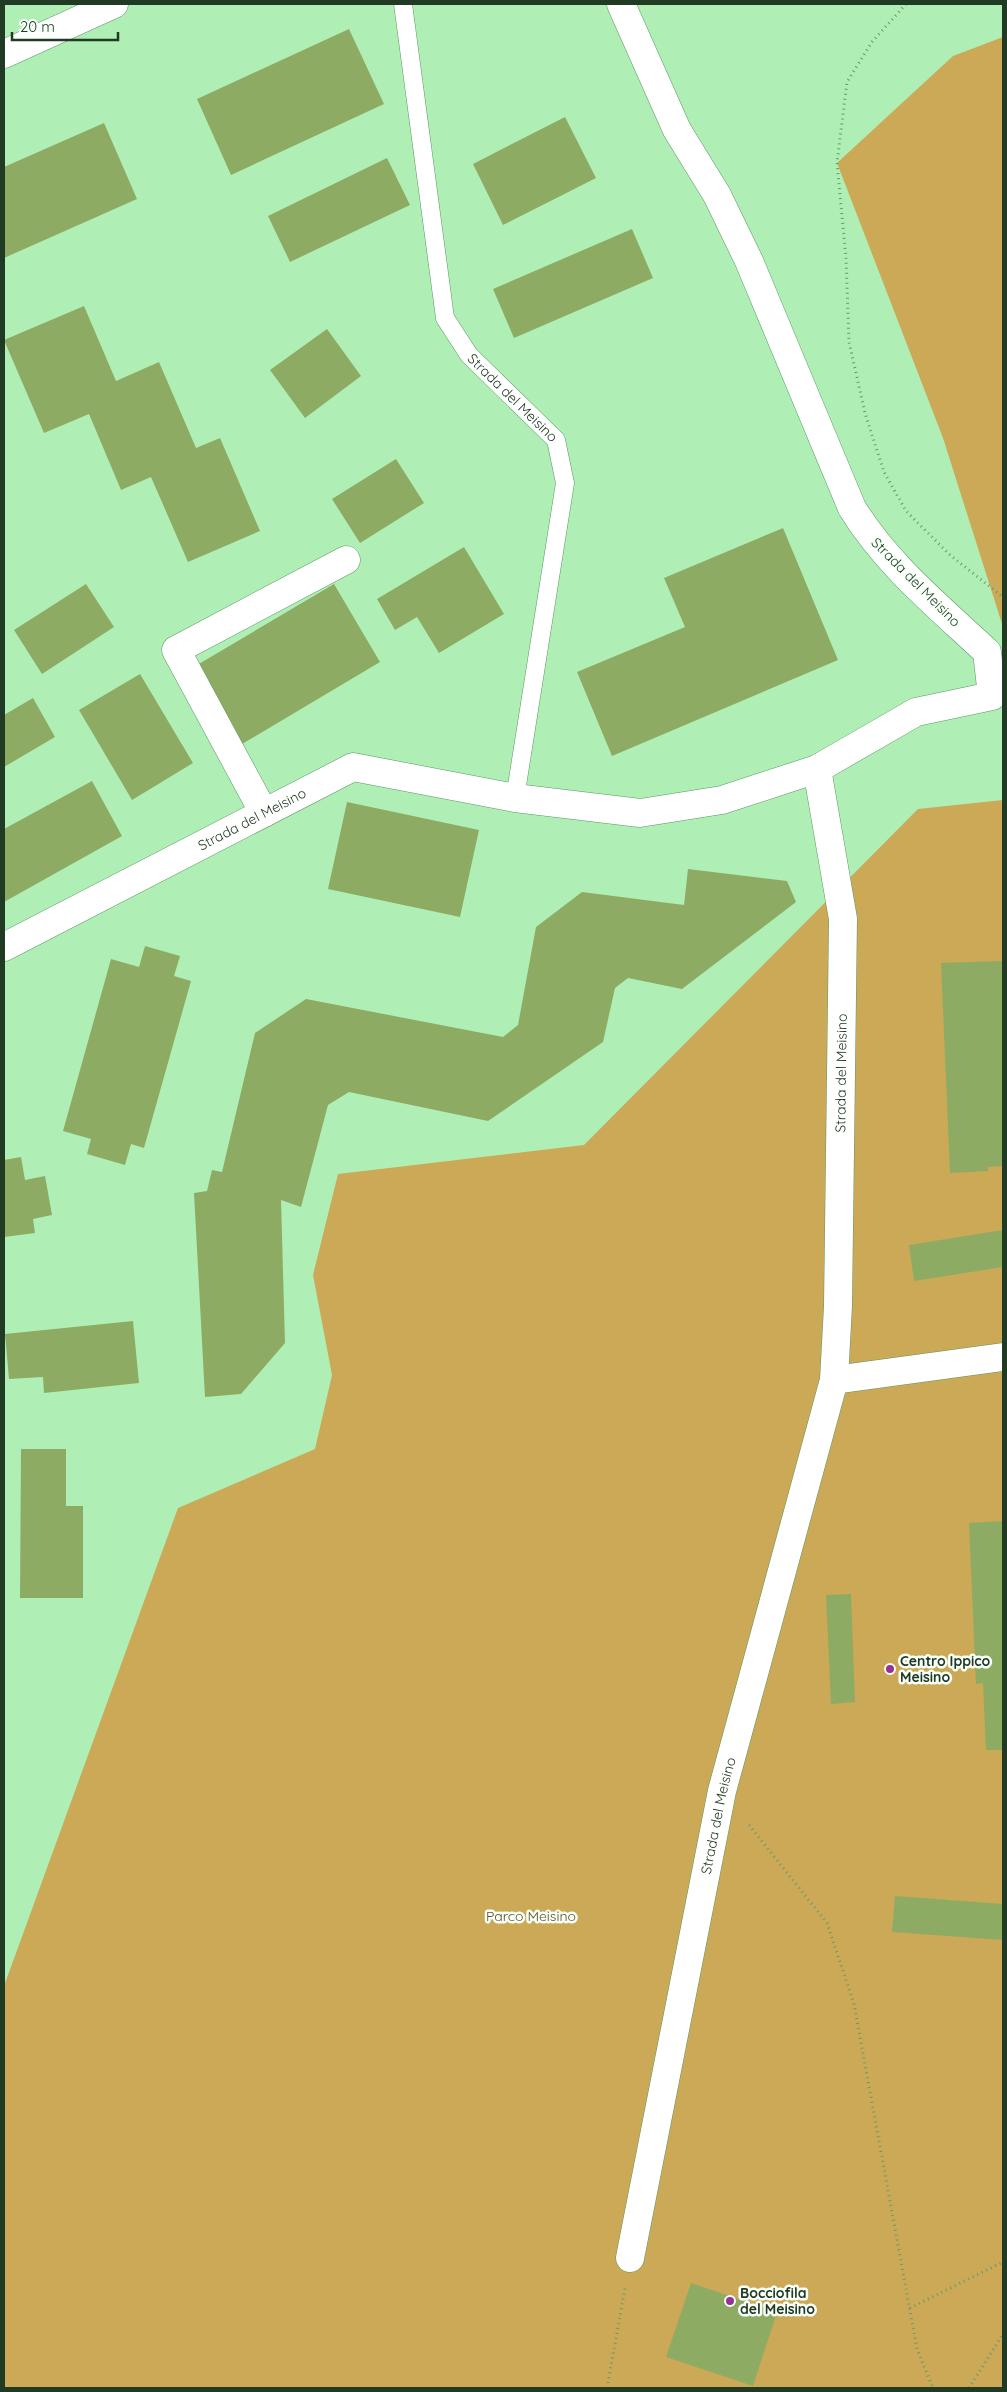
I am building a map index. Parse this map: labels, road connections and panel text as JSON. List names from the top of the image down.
{
  "streets": {
    "street": ["Strada del Meisino"]
  },
  "parks": ["Parco Meisino"],
  "places": ["Centro Ippico Meisino", "Bocciofila del Meisino"],
  "scale_bar": "20 m"
}
